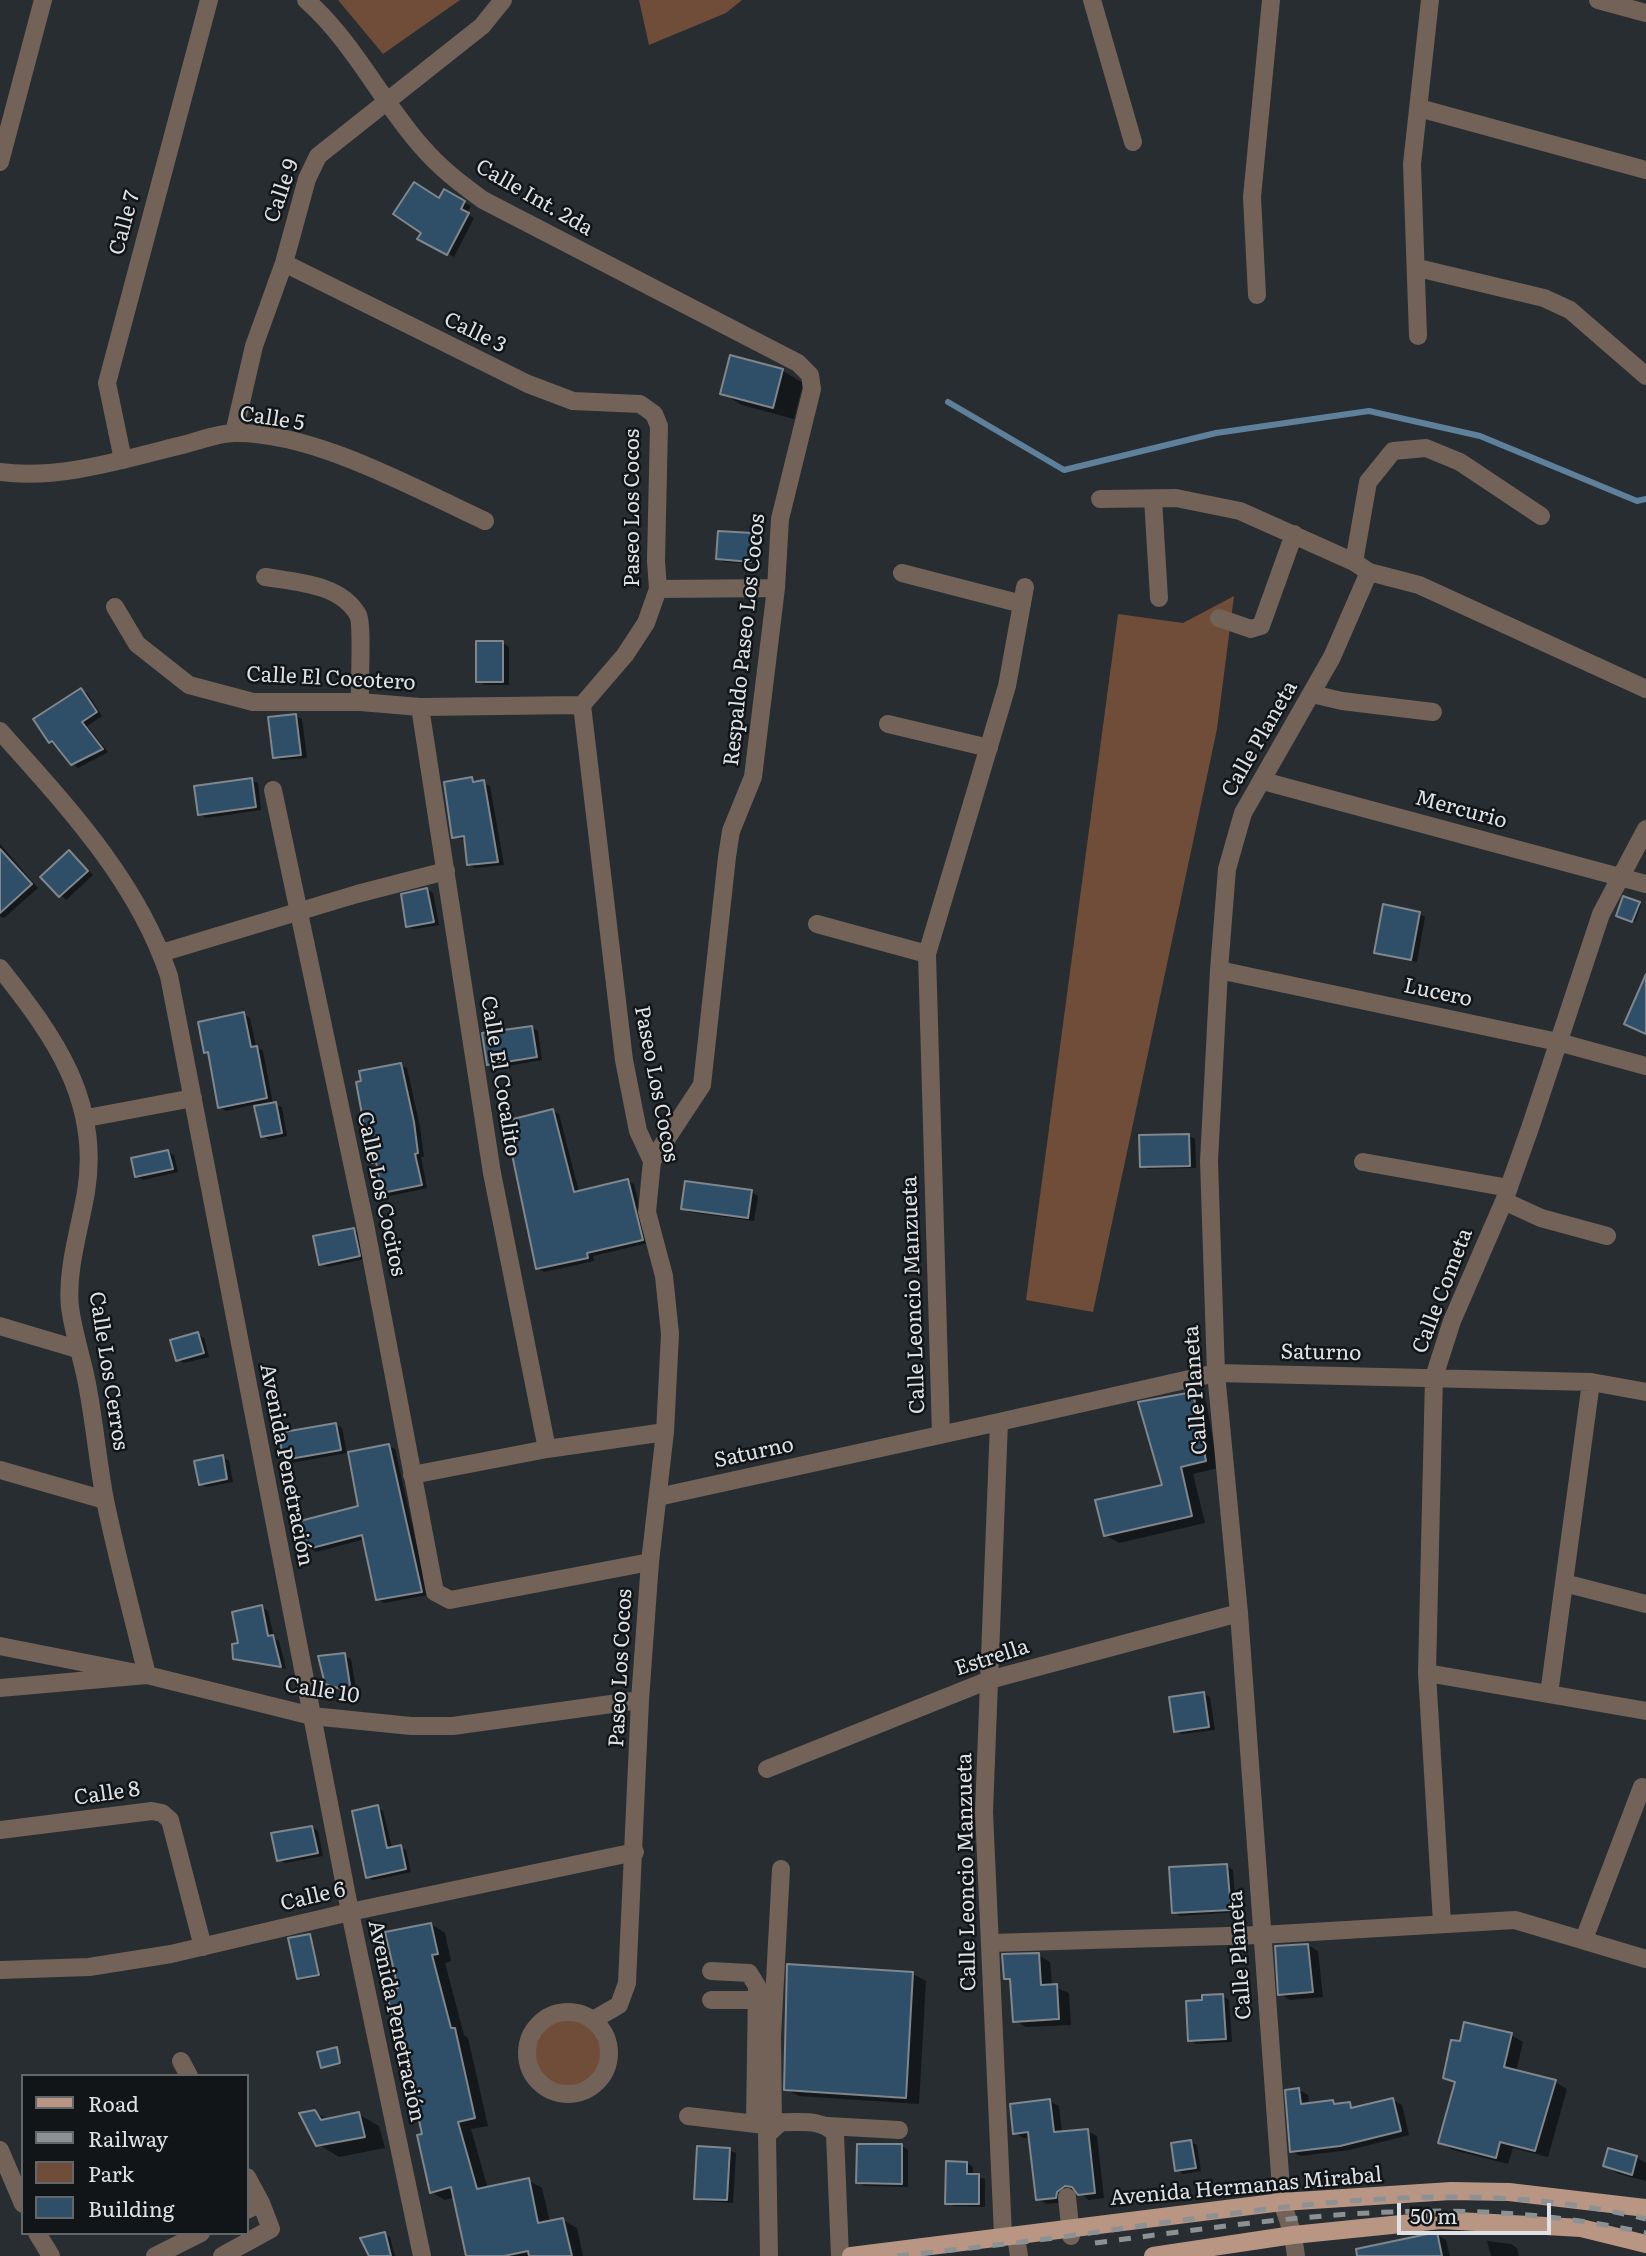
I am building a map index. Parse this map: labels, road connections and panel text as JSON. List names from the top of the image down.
{
  "streets": {
    "main road": ["Avenida Hermanas Mirabal"],
    "street": [
      "Calle 9",
      "Calle Int. 2da",
      "Calle 7",
      "Calle 3",
      "Calle 5",
      "Paseo Los Cocos",
      "Respaldo Paseo Los Cocos",
      "Calle El Cocotero",
      "Calle Planeta",
      "Mercurio",
      "Lucero",
      "Calle El Cocalito",
      "Calle Los Cocitos",
      "Calle Cometa",
      "Calle Leoncio Manzueta",
      "Saturno",
      "Calle Los Cerros",
      "Avenida Penetración",
      "Estrella",
      "Calle 10",
      "Calle 8",
      "Calle 6"
    ]
  },
  "crossings": [
    ["Calle 9", "Calle Int. 2da"],
    ["Calle 9", "Calle 3"],
    ["Calle 9", "Calle 5"],
    ["Calle Int. 2da", "Respaldo Paseo Los Cocos"],
    ["Calle 7", "Calle 5"],
    ["Calle 3", "Paseo Los Cocos"],
    ["Paseo Los Cocos", "Respaldo Paseo Los Cocos"],
    ["Paseo Los Cocos", "Calle El Cocotero"],
    ["Paseo Los Cocos", "Calle Los Cocitos"],
    ["Paseo Los Cocos", "Saturno"],
    ["Paseo Los Cocos", "Calle 10"],
    ["Paseo Los Cocos", "Calle 6"],
    ["Calle El Cocotero", "Calle El Cocalito"],
    ["Calle Planeta", "Mercurio"],
    ["Calle Planeta", "Lucero"],
    ["Calle Planeta", "Saturno"],
    ["Calle Planeta", "Estrella"],
    ["Calle Planeta", "Avenida Hermanas Mirabal"],
    ["Mercurio", "Calle Cometa"],
    ["Lucero", "Calle Cometa"],
    ["Calle Cometa", "Saturno"],
    ["Calle Leoncio Manzueta", "Saturno"],
    ["Calle Leoncio Manzueta", "Estrella"],
    ["Calle Leoncio Manzueta", "Avenida Hermanas Mirabal"],
    ["Calle Los Cerros", "Calle 10"],
    ["Avenida Penetración", "Calle 10"],
    ["Avenida Penetración", "Calle 6"],
    ["Calle 8", "Calle 6"]
  ],
  "legend": [
    "Road",
    "Railway",
    "Park",
    "Building"
  ],
  "scale_bar": "50 m"
}
